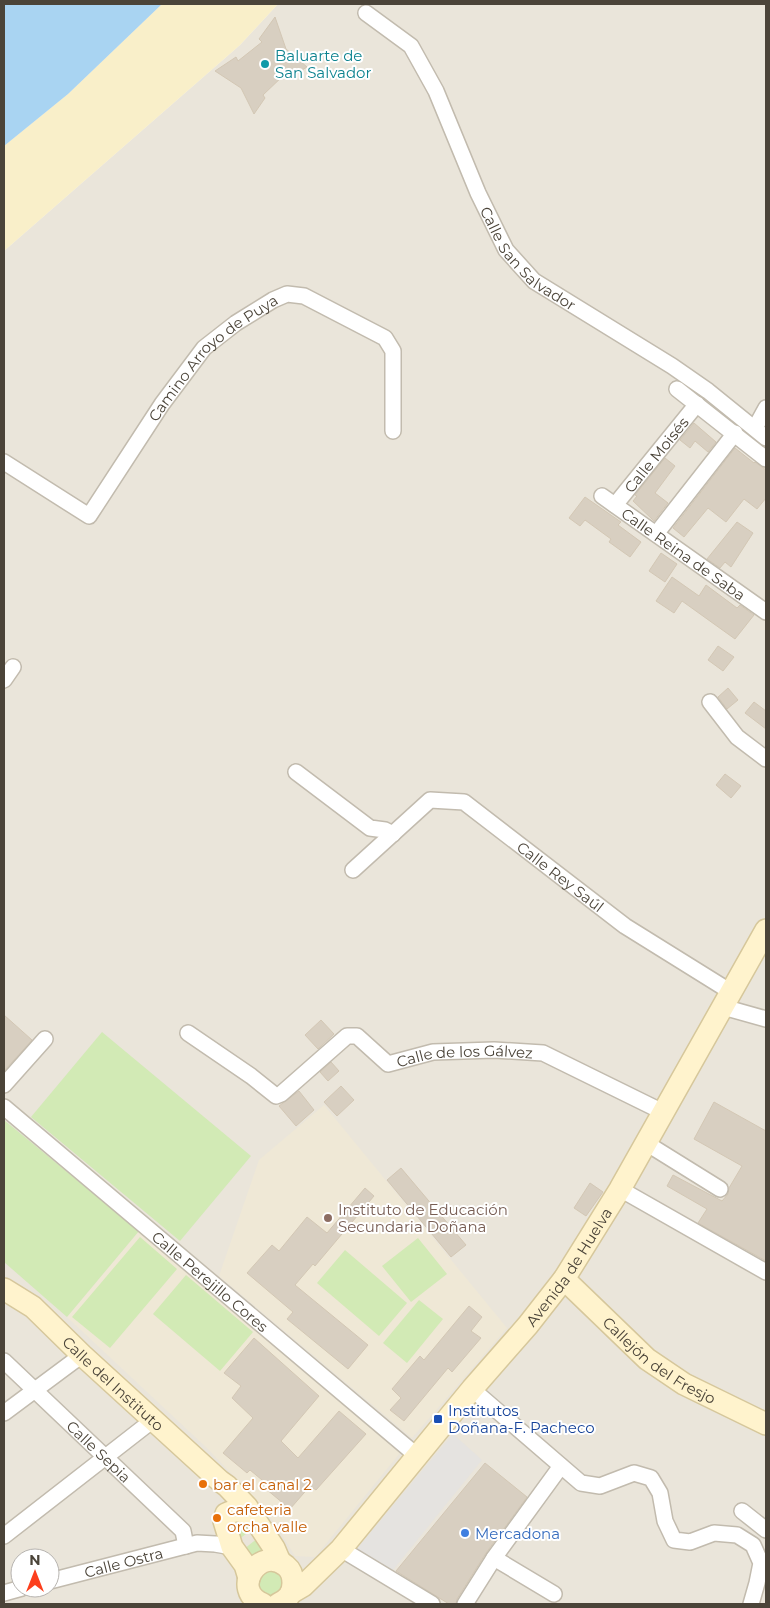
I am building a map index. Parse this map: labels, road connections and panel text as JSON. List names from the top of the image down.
{
  "streets": {
    "street": [
      "Calle San Salvador",
      "Camino Arroyo de Puya",
      "Calle Moisés",
      "Calle Reina de Saba",
      "Calle Rey Saúl",
      "Calle de los Gálvez",
      "Avenida de Huelva",
      "Calle Perejillo Cores",
      "Callejón del Fresjo",
      "Calle del Instituto",
      "Calle Sepia",
      "Calle Ostra"
    ]
  },
  "crossings": [
    ["Calle Moisés", "Calle Reina de Saba"],
    ["Calle Rey Saúl", "Avenida de Huelva"],
    ["Calle de los Gálvez", "Avenida de Huelva"],
    ["Avenida de Huelva", "Calle Perejillo Cores"],
    ["Avenida de Huelva", "Callejón del Fresjo"],
    ["Avenida de Huelva", "Calle del Instituto"],
    ["Calle Sepia", "Calle Ostra"]
  ],
  "places": {
    "other": [
      "Baluarte de San Salvador",
      "Instituto de Educación Secundaria Doñana",
      "bar el canal 2",
      "cafeteria orcha valle",
      "Mercadona"
    ],
    "transit": ["Institutos Doñana-F. Pacheco"]
  },
  "north": "top"
}
